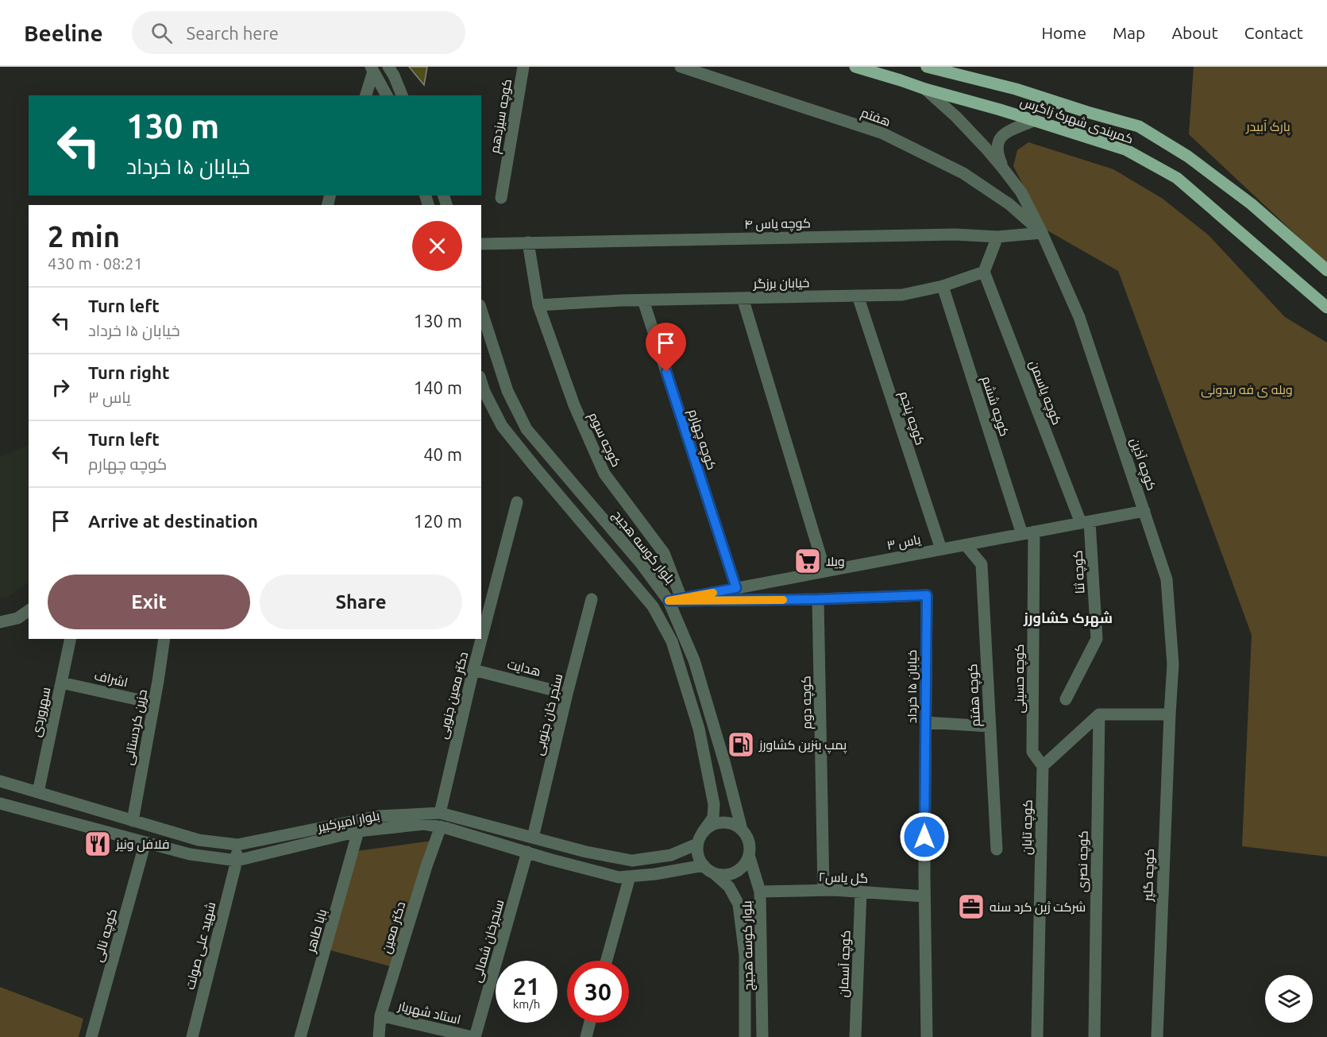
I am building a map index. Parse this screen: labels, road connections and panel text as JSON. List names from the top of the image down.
{
  "streets": {
    "main road": ["کمربندی شهرک زاگرس"],
    "street": [
      "کوچه سیزدهم",
      "هفتم",
      "کوچه یاس ۴",
      "خیابان برزگر",
      "کوچه یاسمن",
      "کوچه ششم",
      "کوچه پنجم",
      "کوچه سوم",
      "کوچه چهارم",
      "کوچه آذین",
      "یاس ۳",
      "بلوار کوسه هجیج",
      "کوچه ثنا",
      "هدایت",
      "اشراف",
      "کوچه حسینی",
      "خیابان ۱۵ خرداد",
      "دکتر معین جنوبی",
      "کوچه هفتم",
      "کوچه دوم",
      "سهروردی",
      "سنجر خان جنوبی",
      "حزین کردستانی",
      "بلوار امیرکبیر",
      "کوچه تابان",
      "کوچه نصری",
      "کوچه گلپر",
      "گل یاس۲",
      "دکتر معین",
      "بابا طاهر",
      "کوچه نالی",
      "سنجرخان شمالی",
      "شهید علی صولت",
      "کوچه آسمان",
      "استاد شهریار"
    ]
  },
  "crossings": [
    ["هفتم", "کوچه یاس ۴"],
    ["هفتم", "کوچه آذین"],
    ["کمربندی شهرک زاگرس", "کوچه آذین"],
    ["کوچه یاس ۴", "کوچه سوم"],
    ["کوچه یاس ۴", "کوچه آذین"],
    ["خیابان برزگر", "کوچه یاسمن"],
    ["خیابان برزگر", "کوچه ششم"],
    ["خیابان برزگر", "کوچه پنجم"],
    ["خیابان برزگر", "کوچه سوم"],
    ["خیابان برزگر", "کوچه چهارم"],
    ["کوچه یاسمن", "یاس ۳"],
    ["کوچه یاسمن", "کوچه ثنا"],
    ["کوچه ششم", "یاس ۳"],
    ["کوچه ششم", "کوچه حسینی"],
    ["کوچه پنجم", "یاس ۳"],
    ["کوچه سوم", "یاس ۳"],
    ["کوچه چهارم", "یاس ۳"],
    ["کوچه آذین", "یاس ۳"],
    ["کوچه آذین", "کوچه گلپر"],
    ["یاس ۳", "بلوار کوسه هجیج"],
    ["یاس ۳", "کوچه ثنا"],
    ["یاس ۳", "کوچه حسینی"],
    ["یاس ۳", "خیابان ۱۵ خرداد"],
    ["یاس ۳", "کوچه هفتم"],
    ["بلوار کوسه هجیج", "خیابان ۱۵ خرداد"],
    ["بلوار کوسه هجیج", "بلوار امیرکبیر"],
    ["بلوار کوسه هجیج", "گل یاس۲"],
    ["هدایت", "دکتر معین جنوبی"],
    ["هدایت", "سنجر خان جنوبی"],
    ["اشراف", "سهروردی"],
    ["اشراف", "حزین کردستانی"],
    ["کوچه حسینی", "کوچه تابان"],
    ["خیابان ۱۵ خرداد", "کوچه دوم"],
    ["خیابان ۱۵ خرداد", "گل یاس۲"],
    ["دکتر معین جنوبی", "بلوار امیرکبیر"],
    ["کوچه دوم", "گل یاس۲"],
    ["سهروردی", "بلوار امیرکبیر"],
    ["سنجر خان جنوبی", "بلوار امیرکبیر"],
    ["حزین کردستانی", "بلوار امیرکبیر"],
    ["بلوار امیرکبیر", "دکتر معین"],
    ["بلوار امیرکبیر", "بابا طاهر"],
    ["بلوار امیرکبیر", "کوچه نالی"],
    ["بلوار امیرکبیر", "سنجرخان شمالی"],
    ["بلوار امیرکبیر", "شهید علی صولت"],
    ["گل یاس۲", "کوچه آسمان"],
    ["دکتر معین", "استاد شهریار"],
    ["سنجرخان شمالی", "استاد شهریار"]
  ],
  "districts": ["شهرک کشاورز"],
  "parks": ["پارک آبیدر", "ویله ی فه ریدونی"],
  "places": {
    "supermarket": ["ویلا"],
    "fuel station": ["پمپ بنزین کشاورز"],
    "restaurant": ["فلافل ونیز"],
    "office": ["شرکت ژین کرد سنه"]
  },
  "page": {
    "header": "Beeline",
    "search": "Search here",
    "nav": [
      "Home",
      "Map",
      "About",
      "Contact"
    ],
    "turn": ["130 m", "خیابان ۱۵ خرداد"],
    "heading": ["2 min", "430 m · 08:21"],
    "list": [
      {
        "name": "Turn left",
        "note": "خیابان ۱۵ خرداد",
        "value": "130 m"
      },
      {
        "name": "Turn right",
        "note": "یاس ۳",
        "value": "140 m"
      },
      {
        "name": "Turn left",
        "note": "کوچه چهارم",
        "value": "40 m"
      },
      {
        "name": "Arrive at destination",
        "value": "120 m"
      }
    ],
    "buttons": ["Exit", "Share"],
    "speed": "21 km/h",
    "limit": "30"
  }
}
